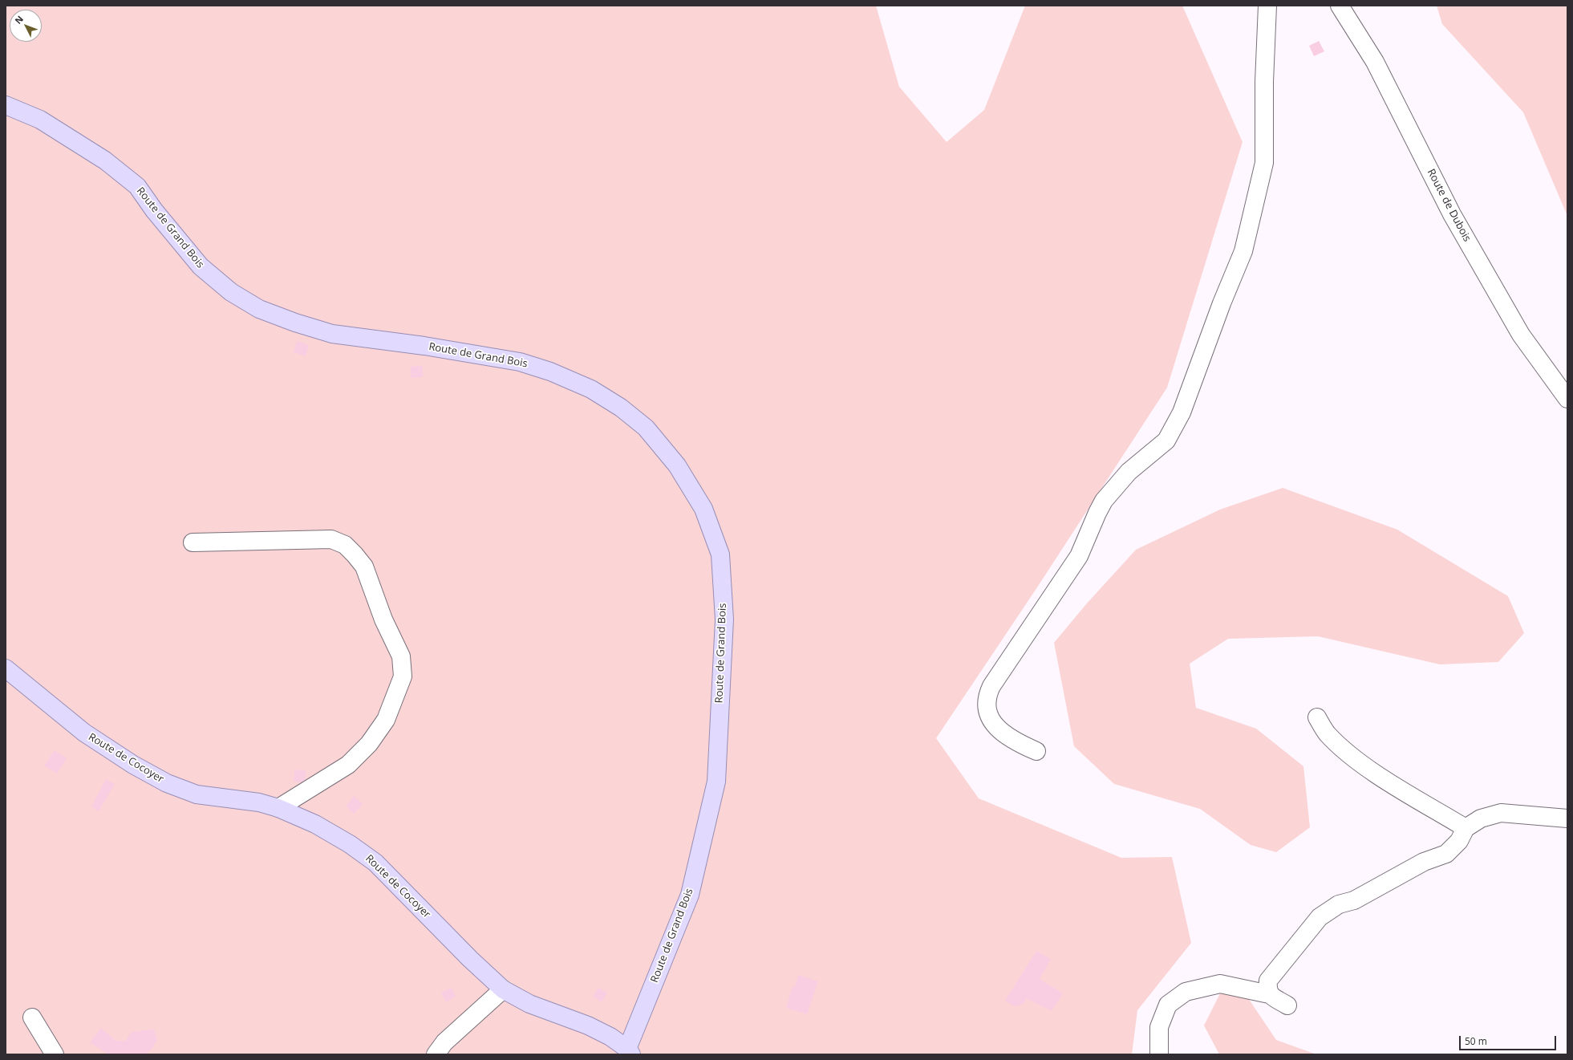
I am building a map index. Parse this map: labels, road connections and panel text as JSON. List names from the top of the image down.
{
  "streets": {
    "main road": ["Route de Grand Bois", "Route de Cocoyer"],
    "street": ["Route de Dubois"]
  },
  "crossings": [
    ["Route de Grand Bois", "Route de Cocoyer"]
  ],
  "scale_bar": "50 m",
  "north": "top left"
}
